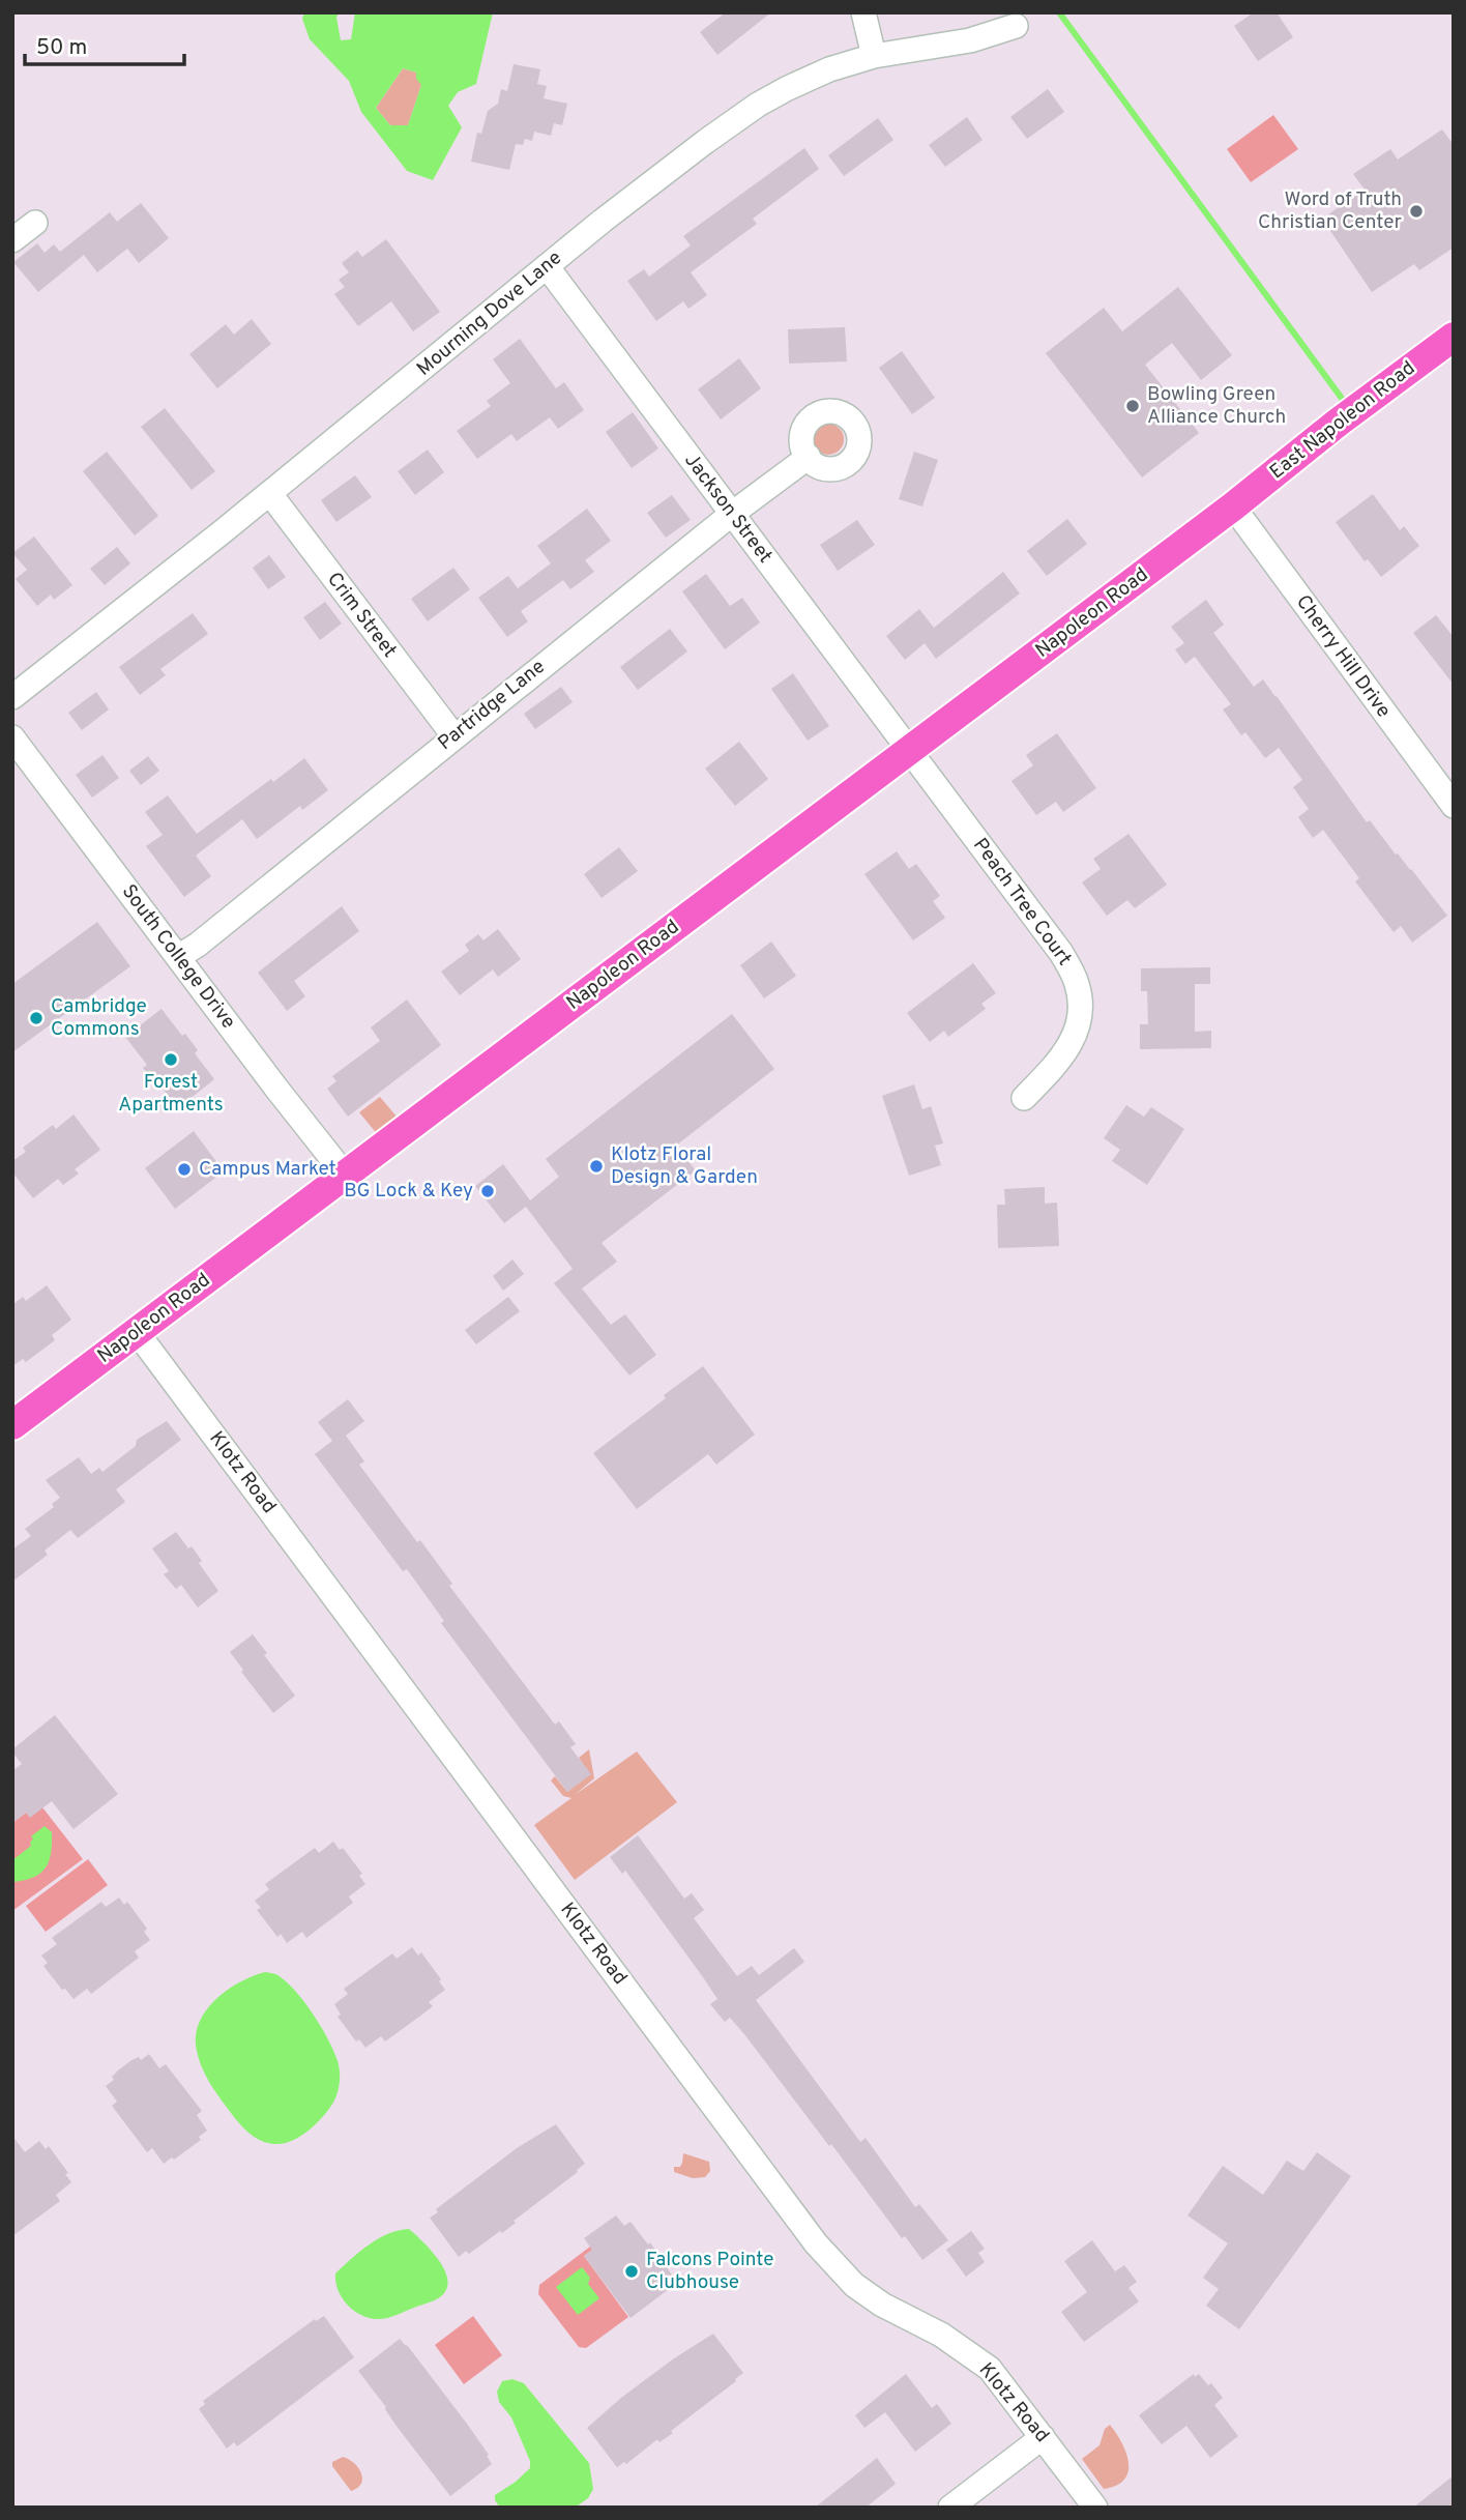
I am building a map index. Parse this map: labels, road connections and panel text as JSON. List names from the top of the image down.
{
  "streets": {
    "main road": ["East Napoleon Road", "Napoleon Road"],
    "street": [
      "Mourning Dove Lane",
      "Jackson Street",
      "Crim Street",
      "Cherry Hill Drive",
      "Partridge Lane",
      "Peach Tree Court",
      "South College Drive",
      "Klotz Road"
    ]
  },
  "crossings": [
    ["Mourning Dove Lane", "Jackson Street"],
    ["Mourning Dove Lane", "Crim Street"],
    ["East Napoleon Road", "Napoleon Road"],
    ["East Napoleon Road", "Cherry Hill Drive"],
    ["Jackson Street", "Napoleon Road"],
    ["Jackson Street", "Partridge Lane"],
    ["Jackson Street", "Peach Tree Court"],
    ["Napoleon Road", "Cherry Hill Drive"],
    ["Napoleon Road", "Peach Tree Court"],
    ["Napoleon Road", "South College Drive"],
    ["Napoleon Road", "Klotz Road"],
    ["Crim Street", "Partridge Lane"],
    ["Partridge Lane", "South College Drive"]
  ],
  "places": [
    "Word of Truth Christian Center",
    "Bowling Green Alliance Church",
    "Cambridge Commons",
    "Forest Apartments",
    "Klotz Floral Design & Garden",
    "Campus Market",
    "BG Lock & Key",
    "Falcons Pointe Clubhouse"
  ],
  "scale_bar": "50 m"
}
